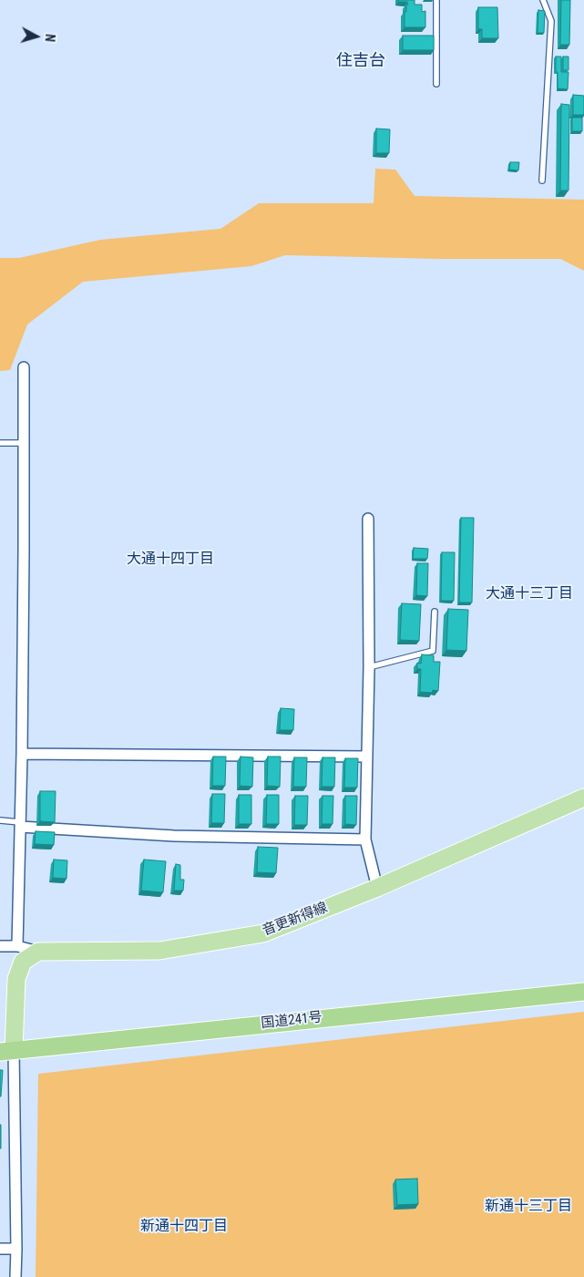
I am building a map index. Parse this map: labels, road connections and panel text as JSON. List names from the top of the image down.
{
  "streets": {
    "highway": ["国道241号"],
    "main road": ["音更新得線"]
  },
  "districts": [
    "住吉台",
    "大通十四丁目",
    "大通十三丁目",
    "新通十三丁目",
    "新通十四丁目"
  ],
  "north": "right"
}
